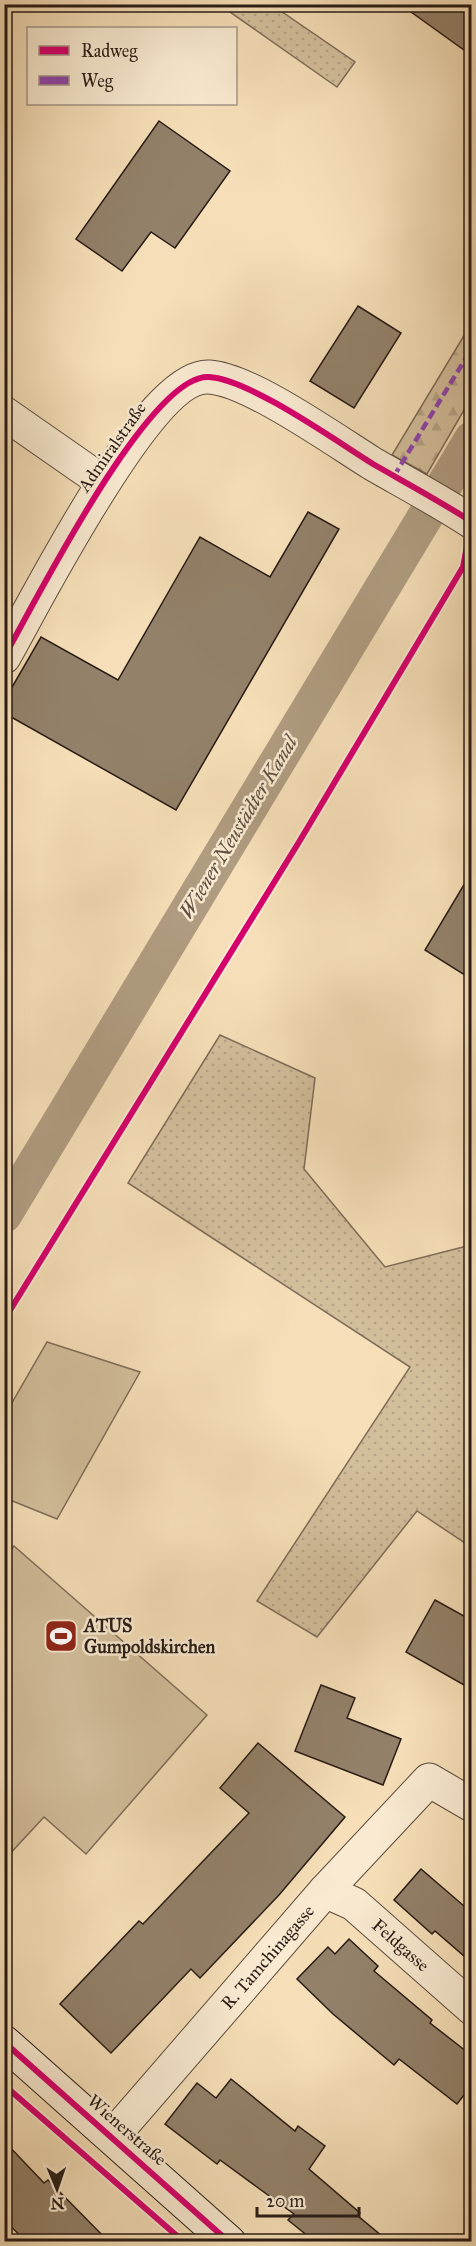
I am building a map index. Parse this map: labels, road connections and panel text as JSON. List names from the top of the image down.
{
  "streets": {
    "street": [
      "Admiralstraße",
      "Feldgasse",
      "R. Tamchinagasse",
      "Wienerstraße"
    ]
  },
  "crossings": [
    ["Feldgasse", "R. Tamchinagasse"],
    ["R. Tamchinagasse", "Wienerstraße"]
  ],
  "water": ["Wiener Neustädter Kanal"],
  "places": {
    "sports": ["ATUS Gumpoldskirchen"]
  },
  "legend": ["Radweg", "Weg"],
  "scale_bar": "20 m",
  "north": "bottom"
}
